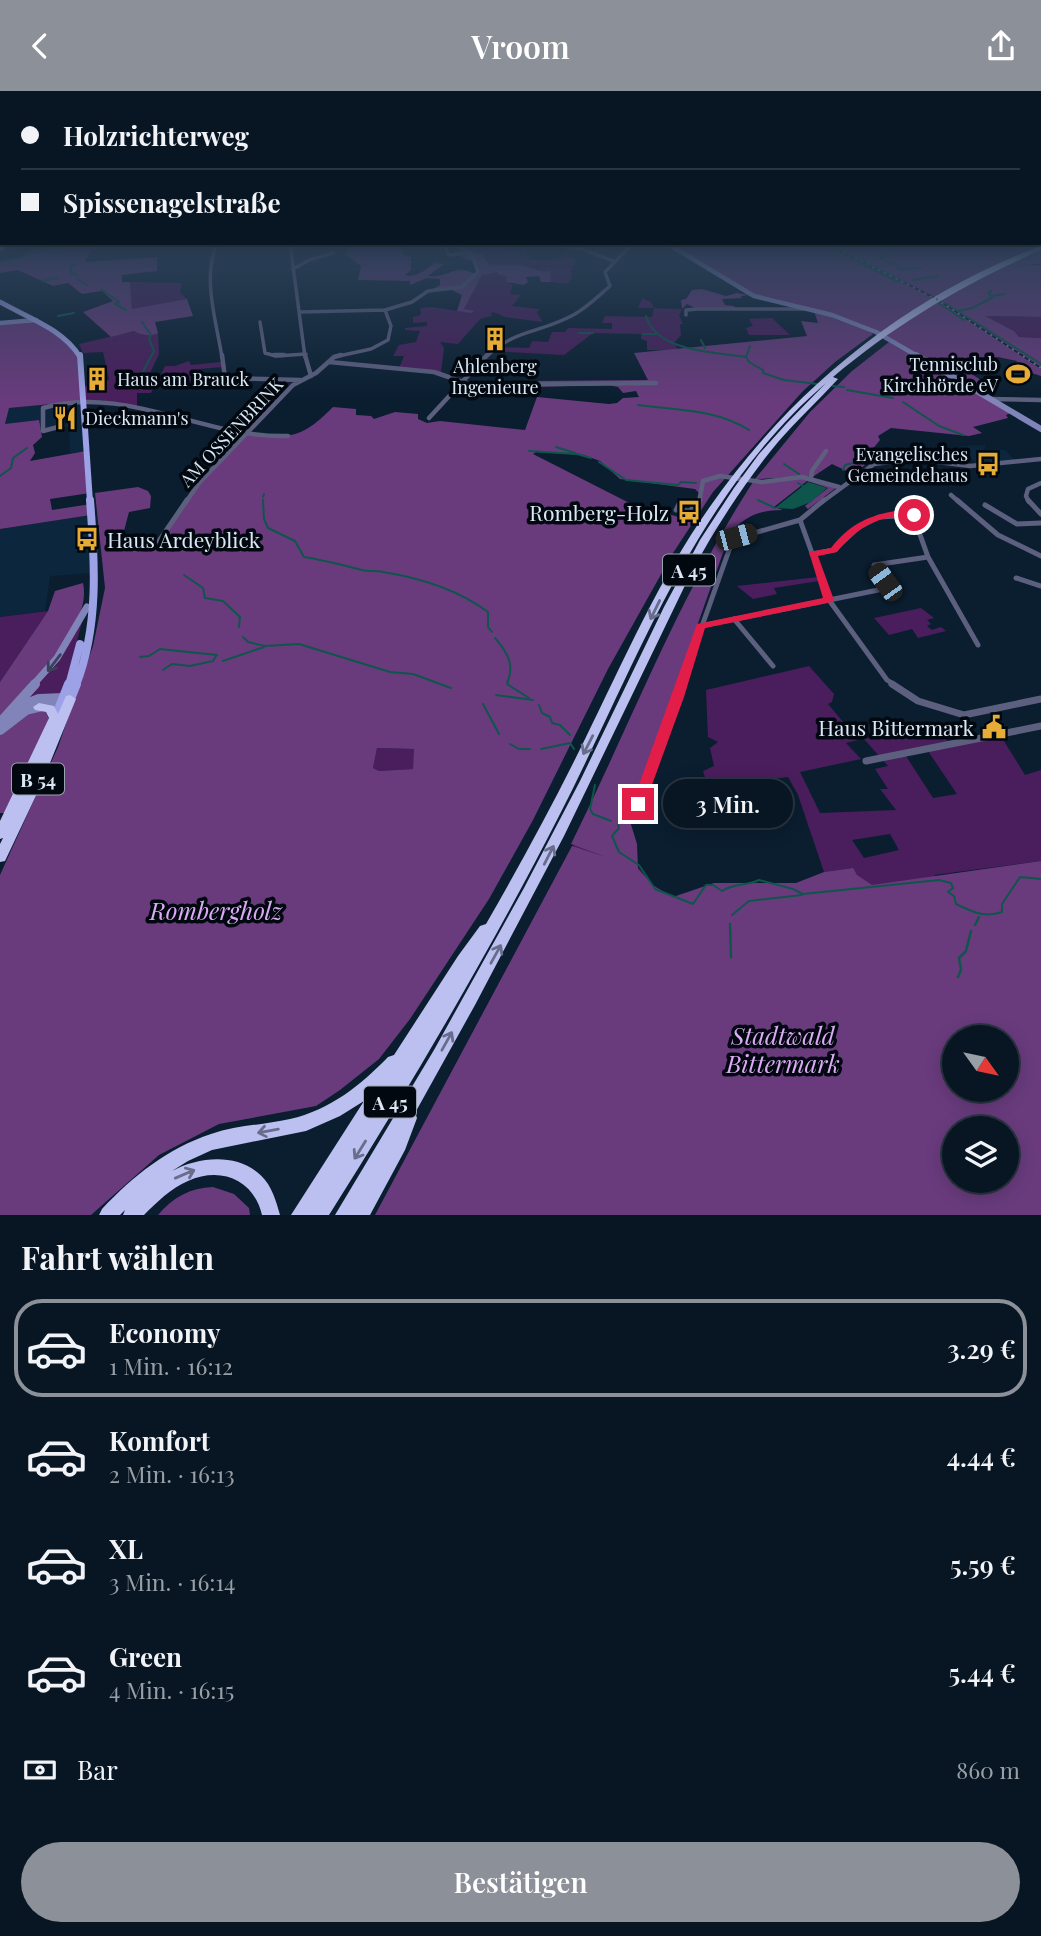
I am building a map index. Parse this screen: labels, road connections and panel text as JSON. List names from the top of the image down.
{
  "streets": {
    "highway": ["A 45", "B 54"],
    "street": ["AM OSSENBRINK"]
  },
  "parks": ["Rombergholz", "Stadtwald Bittermark"],
  "places": {
    "building": ["Ahlenberg Ingenieure", "Haus am Brauck"],
    "sports": ["Tennisclub Kirchhörde eV"],
    "restaurant": ["Dieckmann's"],
    "bus stop": ["Evangelisches Gemeindehaus", "Romberg-Holz", "Haus Ardeyblick"],
    "public building": ["Haus Bittermark"]
  },
  "north": "bottom right",
  "page": {
    "header": "Vroom",
    "banner": ["Holzrichterweg", "Spissenagelstraße"],
    "bubble": "3 Min.",
    "heading": "Fahrt wählen",
    "list": [
      {
        "name": "Economy",
        "note": "1 Min. · 16:12",
        "value": "3.29 €"
      },
      {
        "name": "Komfort",
        "note": "2 Min. · 16:13",
        "value": "4.44 €"
      },
      {
        "name": "XL",
        "note": "3 Min. · 16:14",
        "value": "5.59 €"
      },
      {
        "name": "Green",
        "note": "4 Min. · 16:15",
        "value": "5.44 €"
      }
    ],
    "pay": ["Bar", "860 m"],
    "buttons": "Bestätigen"
  }
}
